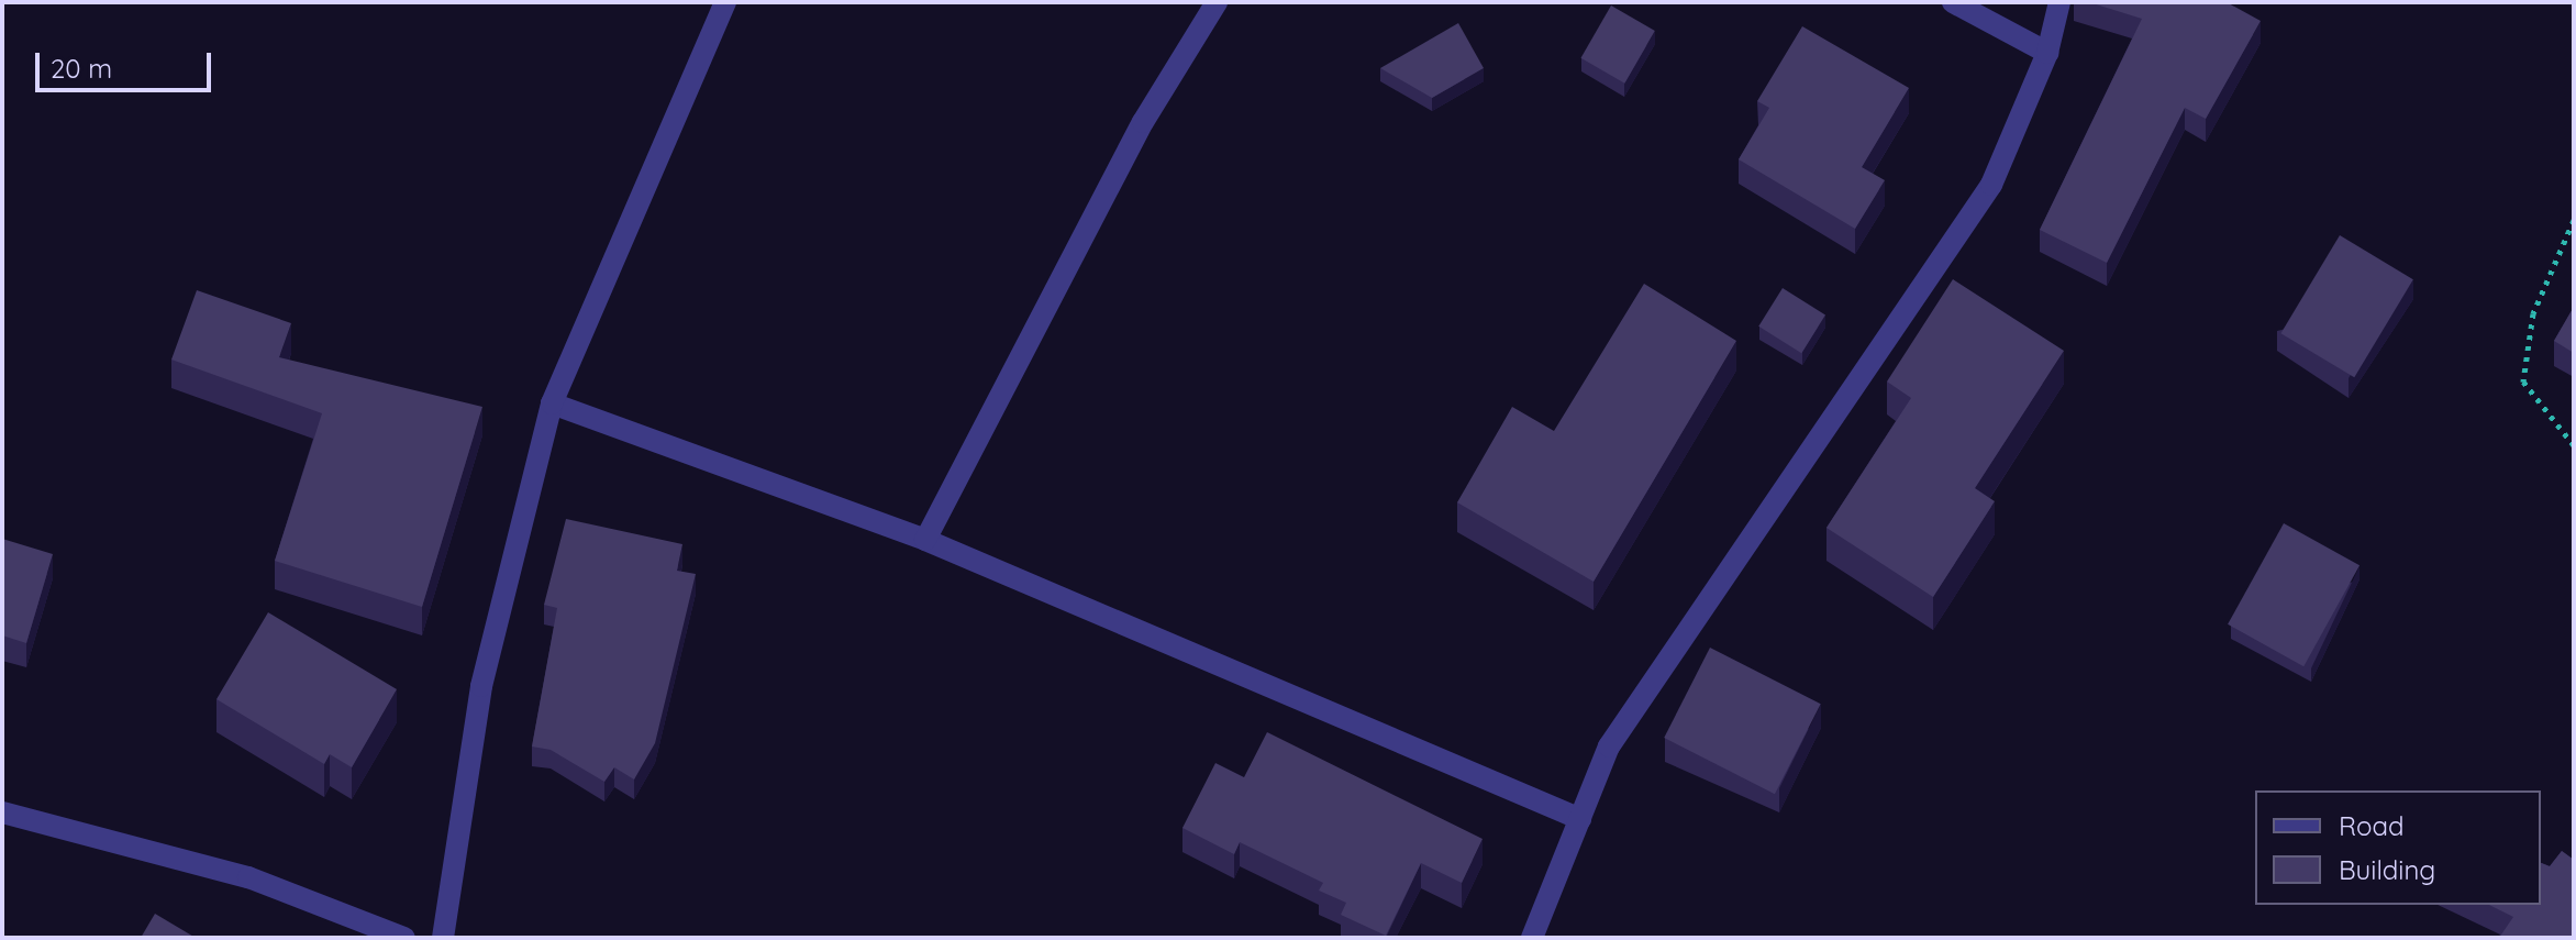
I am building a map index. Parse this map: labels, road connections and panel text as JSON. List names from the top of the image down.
{
  "legend": ["Road", "Building"],
  "scale_bar": "20 m"
}
